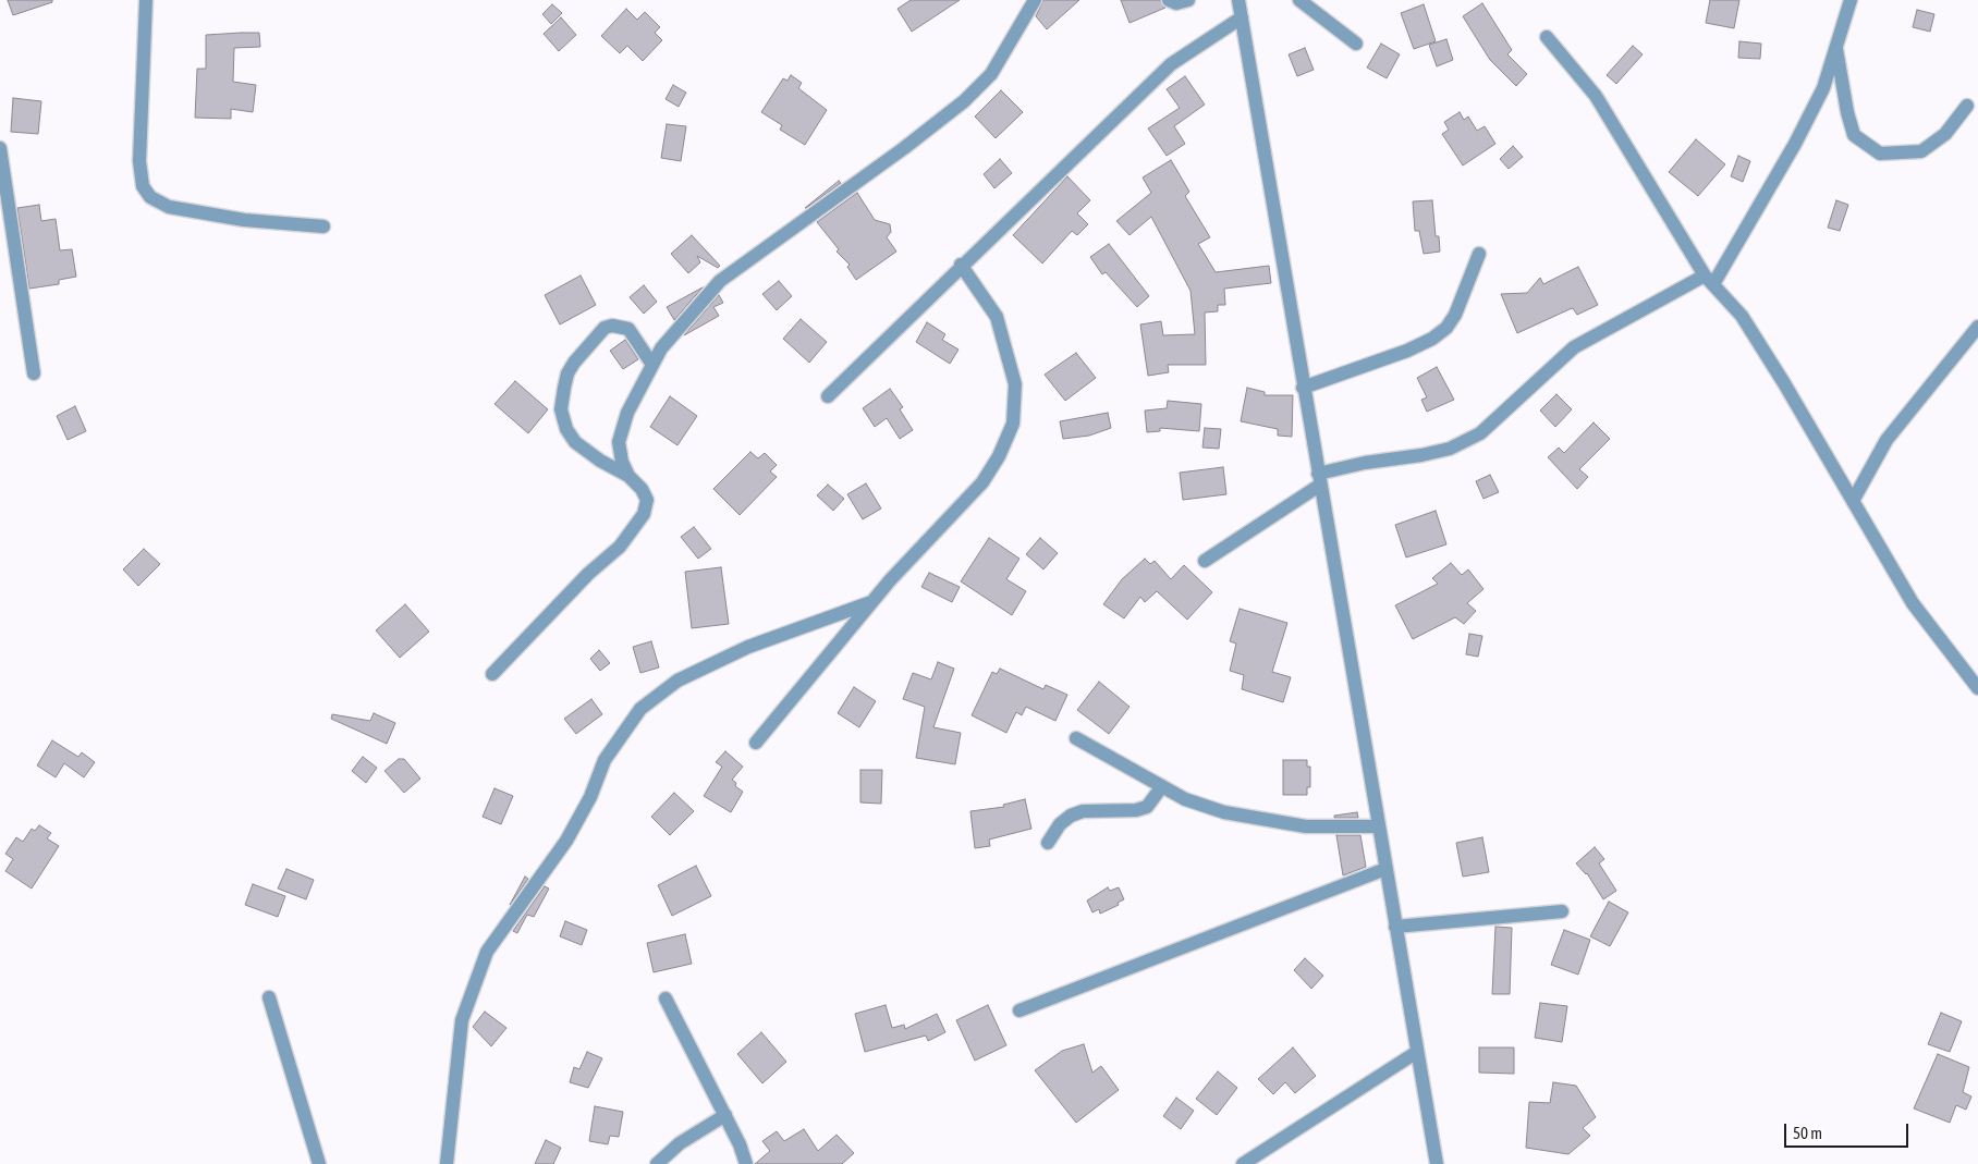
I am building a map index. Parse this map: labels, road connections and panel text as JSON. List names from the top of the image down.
{
  "scale_bar": "50 m"
}
